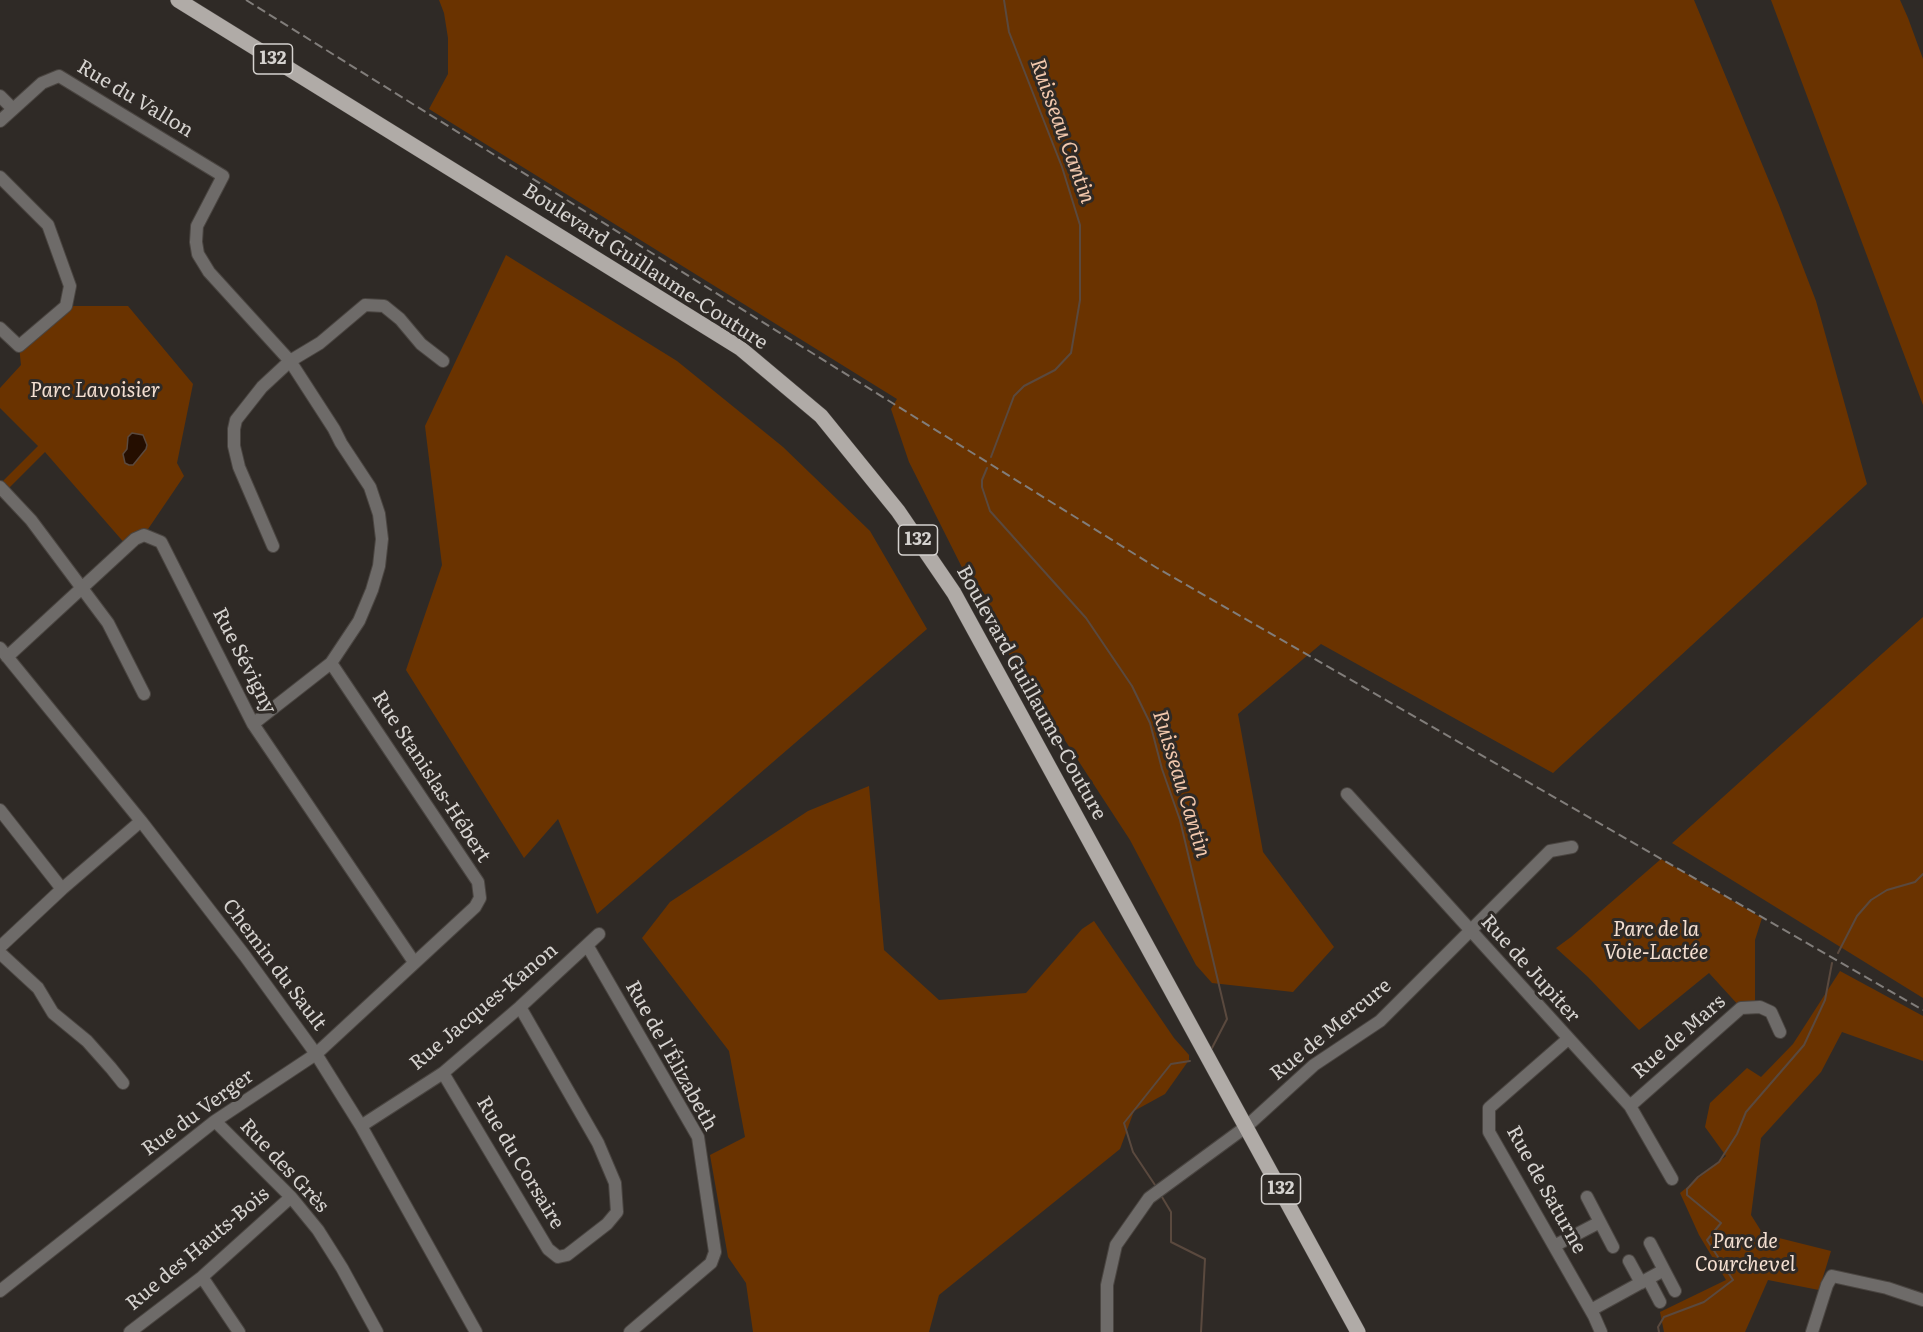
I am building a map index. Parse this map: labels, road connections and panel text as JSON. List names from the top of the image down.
{
  "streets": {
    "main road": ["132", "Boulevard Guillaume-Couture"],
    "street": [
      "Rue du Vallon",
      "Rue Sévigny",
      "Rue Stanislas-Hébert",
      "Chemin du Sault",
      "Rue de Jupiter",
      "Rue Jacques-Kanon",
      "Rue de Mercure",
      "Rue de Mars",
      "Rue de l'Élizabeth",
      "Rue du Verger",
      "Rue du Corsaire",
      "Rue des Grès",
      "Rue de Saturne",
      "Rue des Hauts-Bois"
    ]
  },
  "crossings": [
    ["Boulevard Guillaume-Couture", "Rue de Mercure"],
    ["Rue Sévigny", "Rue Stanislas-Hébert"],
    ["Rue Sévigny", "Chemin du Sault"],
    ["Rue Sévigny", "Rue du Verger"],
    ["Rue Stanislas-Hébert", "Rue du Verger"],
    ["Chemin du Sault", "Rue Jacques-Kanon"],
    ["Chemin du Sault", "Rue du Verger"],
    ["Rue de Jupiter", "Rue de Mercure"],
    ["Rue de Jupiter", "Rue de Mars"],
    ["Rue de Jupiter", "Rue de Saturne"],
    ["Rue Jacques-Kanon", "Rue de l'Élizabeth"],
    ["Rue Jacques-Kanon", "Rue du Corsaire"],
    ["Rue du Verger", "Rue des Grès"],
    ["Rue des Grès", "Rue des Hauts-Bois"]
  ],
  "water": ["Ruisseau Cantin"],
  "parks": ["Parc Lavoisier", "Parc de la Voie-Lactée", "Parc de Courchevel"]
}
